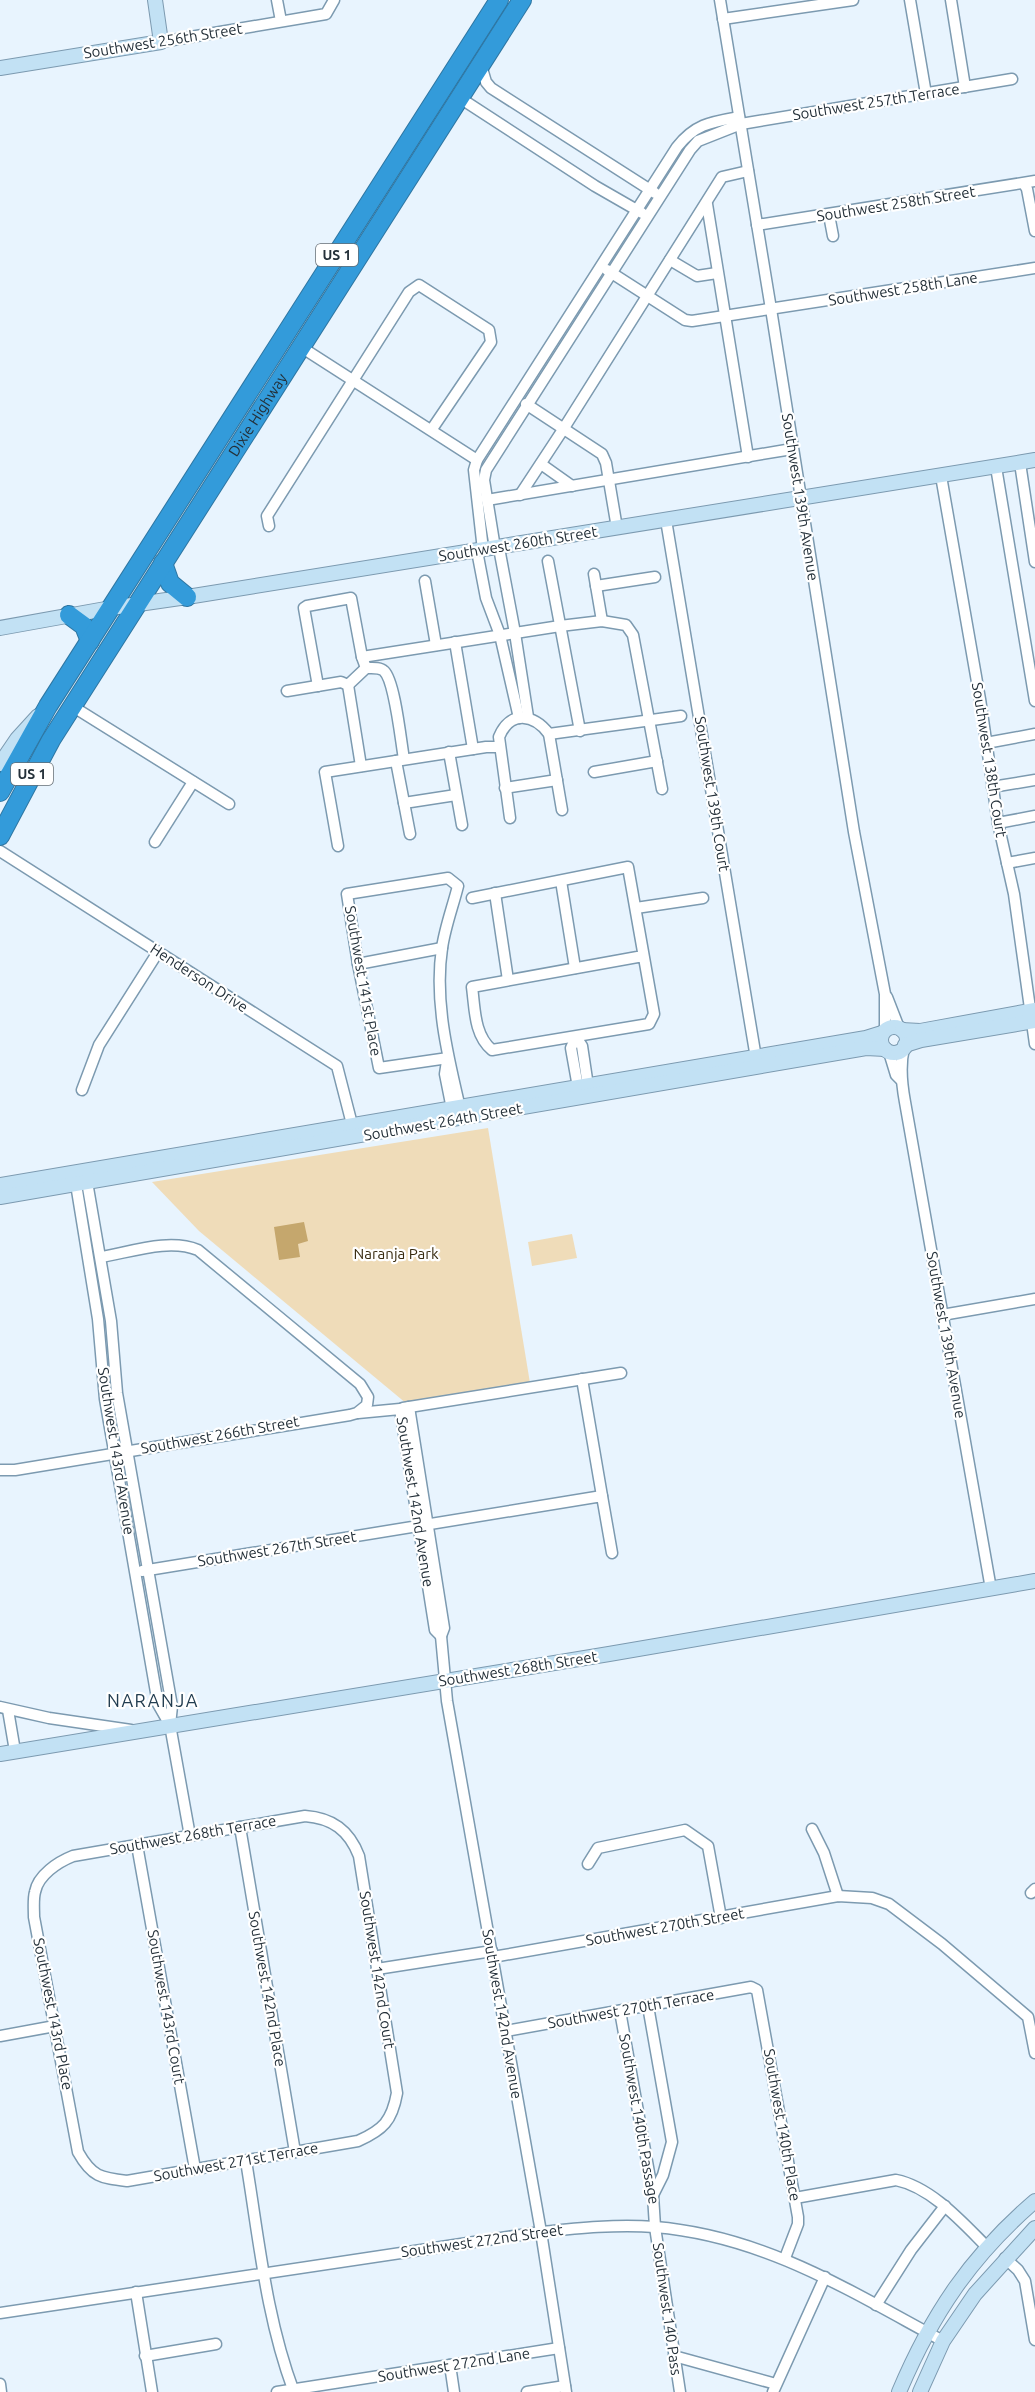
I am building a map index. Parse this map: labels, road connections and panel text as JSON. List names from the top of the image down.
{
  "streets": {
    "highway": ["US 1", "Dixie Highway"],
    "street": [
      "Southwest 256th Street",
      "Southwest 257th Terrace",
      "Southwest 258th Street",
      "Southwest 258th Lane",
      "Southwest 139th Avenue",
      "Southwest 260th Street",
      "Southwest 138th Court",
      "Southwest 139th Court",
      "Henderson Drive",
      "Southwest 141st Place",
      "Southwest 264th Street",
      "Southwest 266th Street",
      "Southwest 143rd Avenue",
      "Southwest 142nd Avenue",
      "Southwest 267th Street",
      "Southwest 268th Street",
      "Southwest 268th Terrace",
      "Southwest 270th Street",
      "Southwest 142nd Court",
      "Southwest 142nd Place",
      "Southwest 143rd Court",
      "Southwest 270th Terrace",
      "Southwest 143rd Place",
      "Southwest 140th Passage",
      "Southwest 140th Place",
      "Southwest 271st Terrace",
      "Southwest 272nd Street",
      "Southwest 140 Pass",
      "Southwest 272nd Lane"
    ]
  },
  "crossings": [
    ["Southwest 257th Terrace", "Southwest 139th Avenue"],
    ["Southwest 258th Street", "Southwest 139th Avenue"],
    ["US 1", "Dixie Highway"],
    ["Southwest 258th Lane", "Southwest 139th Avenue"],
    ["Dixie Highway", "Southwest 260th Street"],
    ["Southwest 139th Avenue", "Southwest 260th Street"],
    ["Southwest 139th Avenue", "Southwest 264th Street"],
    ["Southwest 139th Avenue", "Southwest 268th Street"],
    ["Southwest 260th Street", "Southwest 138th Court"],
    ["Southwest 260th Street", "Southwest 139th Court"],
    ["Southwest 138th Court", "Southwest 264th Street"],
    ["Southwest 139th Court", "Southwest 264th Street"],
    ["Henderson Drive", "Southwest 264th Street"],
    ["Southwest 264th Street", "Southwest 143rd Avenue"],
    ["Southwest 266th Street", "Southwest 143rd Avenue"],
    ["Southwest 266th Street", "Southwest 142nd Avenue"],
    ["Southwest 143rd Avenue", "Southwest 267th Street"],
    ["Southwest 143rd Avenue", "Southwest 268th Street"],
    ["Southwest 143rd Avenue", "Southwest 268th Terrace"],
    ["Southwest 142nd Avenue", "Southwest 267th Street"],
    ["Southwest 142nd Avenue", "Southwest 268th Street"],
    ["Southwest 142nd Avenue", "Southwest 270th Street"],
    ["Southwest 142nd Avenue", "Southwest 270th Terrace"],
    ["Southwest 142nd Avenue", "Southwest 272nd Street"],
    ["Southwest 142nd Avenue", "Southwest 272nd Lane"],
    ["Southwest 268th Terrace", "Southwest 142nd Court"],
    ["Southwest 268th Terrace", "Southwest 142nd Place"],
    ["Southwest 268th Terrace", "Southwest 143rd Court"],
    ["Southwest 268th Terrace", "Southwest 143rd Place"],
    ["Southwest 270th Street", "Southwest 142nd Court"],
    ["Southwest 142nd Court", "Southwest 271st Terrace"],
    ["Southwest 142nd Place", "Southwest 271st Terrace"],
    ["Southwest 143rd Court", "Southwest 271st Terrace"],
    ["Southwest 270th Terrace", "Southwest 140th Passage"],
    ["Southwest 270th Terrace", "Southwest 140th Place"],
    ["Southwest 143rd Place", "Southwest 271st Terrace"],
    ["Southwest 140th Passage", "Southwest 272nd Street"],
    ["Southwest 140th Passage", "Southwest 140 Pass"],
    ["Southwest 140th Place", "Southwest 272nd Street"],
    ["Southwest 272nd Street", "Southwest 140 Pass"]
  ],
  "districts": ["NARANJA"],
  "parks": ["Naranja Park"]
}
